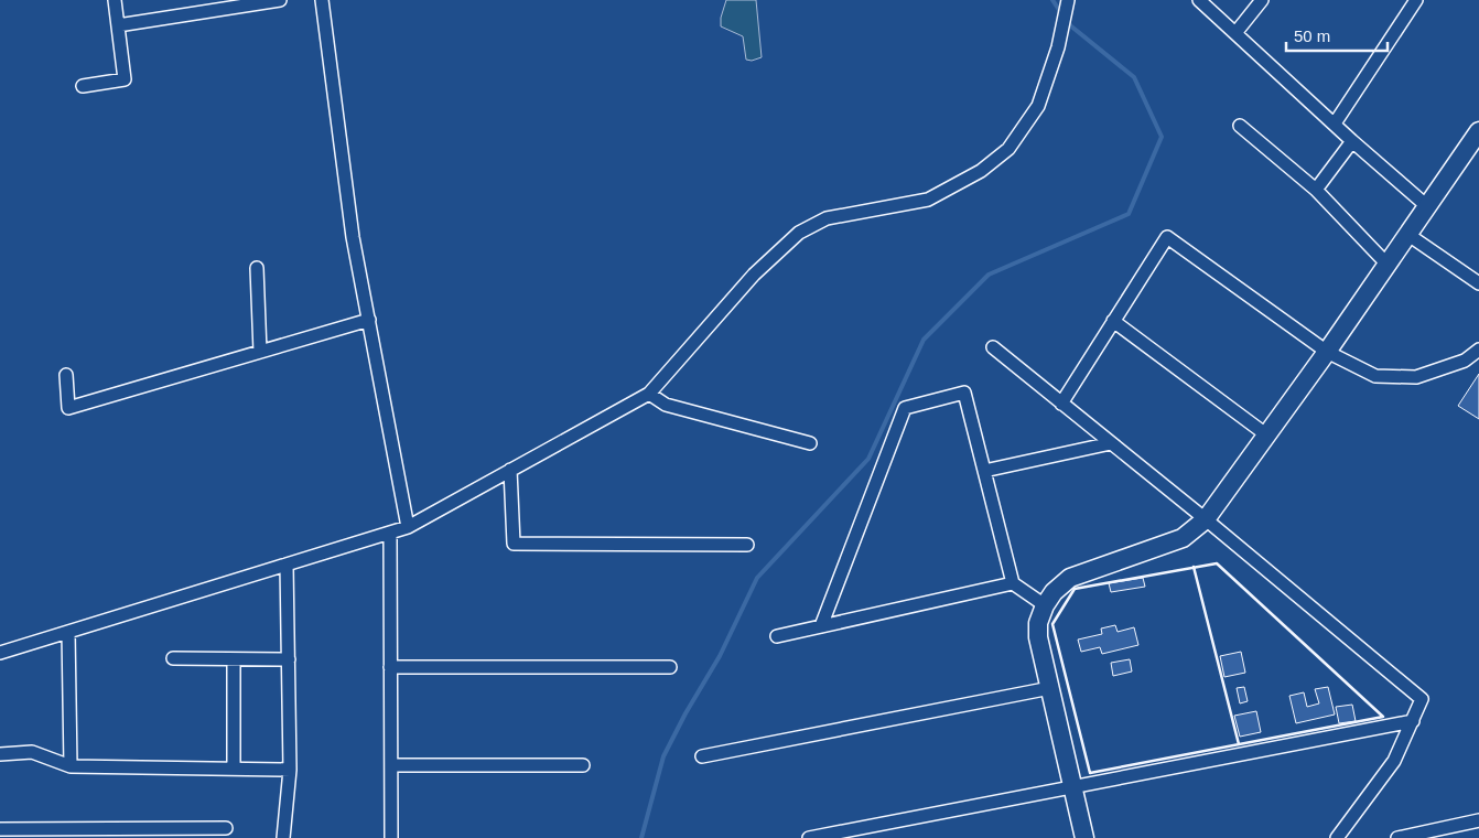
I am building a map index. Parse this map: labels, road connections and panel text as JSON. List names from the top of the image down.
{
  "scale_bar": "50 m"
}
